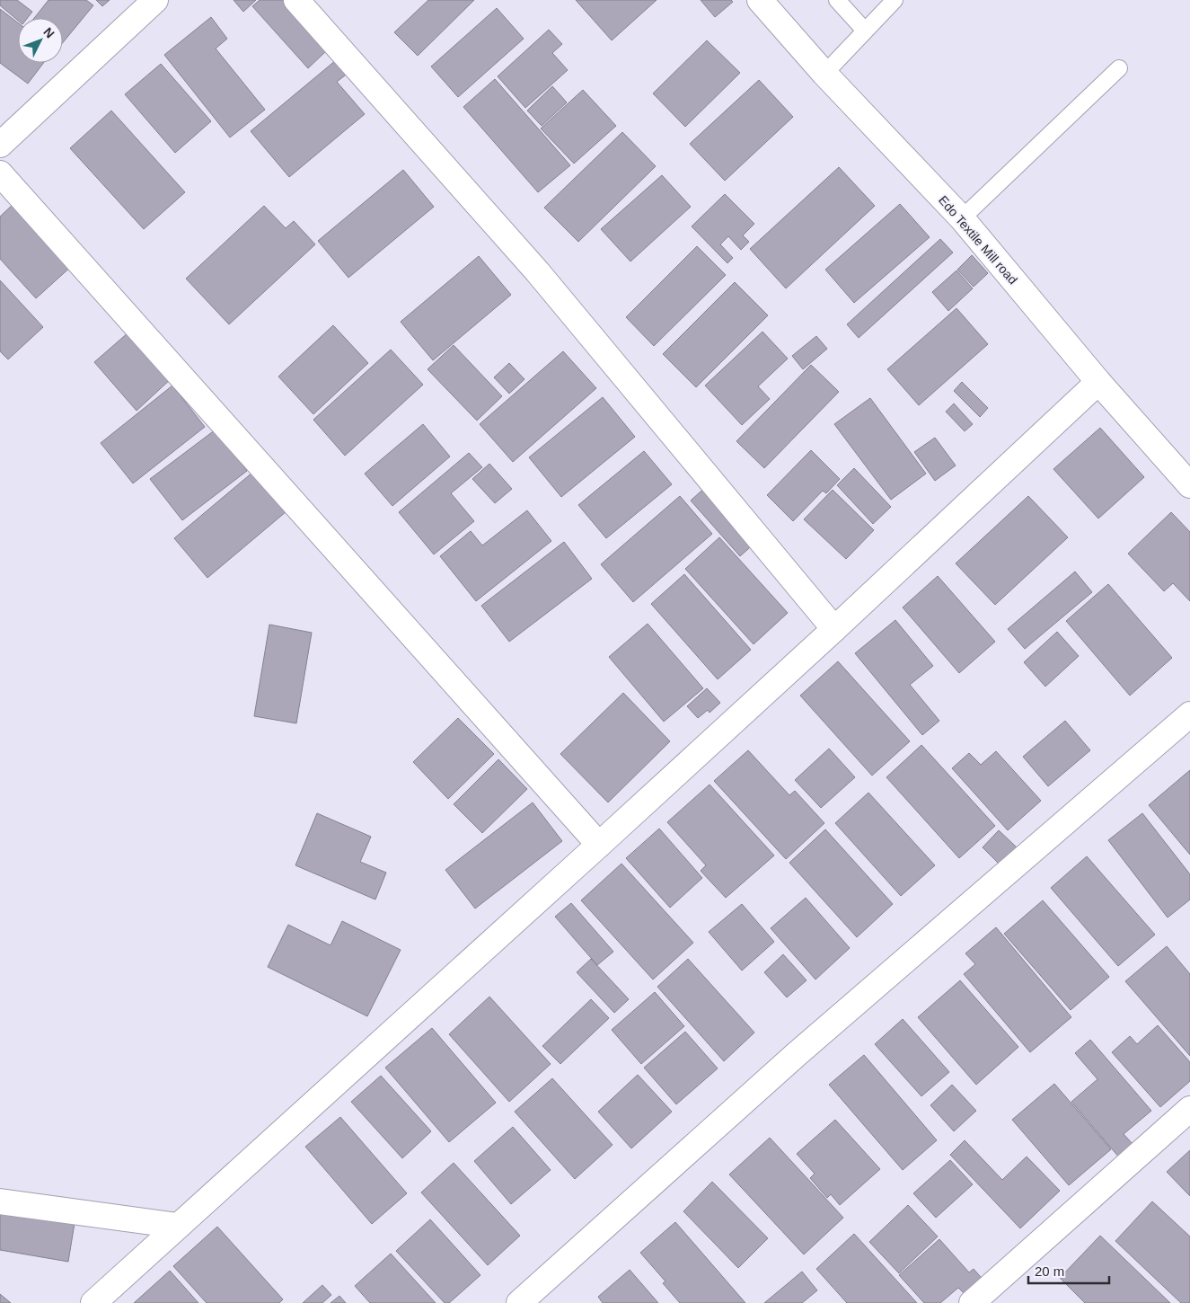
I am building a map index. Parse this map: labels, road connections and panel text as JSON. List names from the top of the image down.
{
  "streets": {
    "street": ["Edo Textile Mill road"]
  },
  "scale_bar": "20 m",
  "north": "top right"
}
